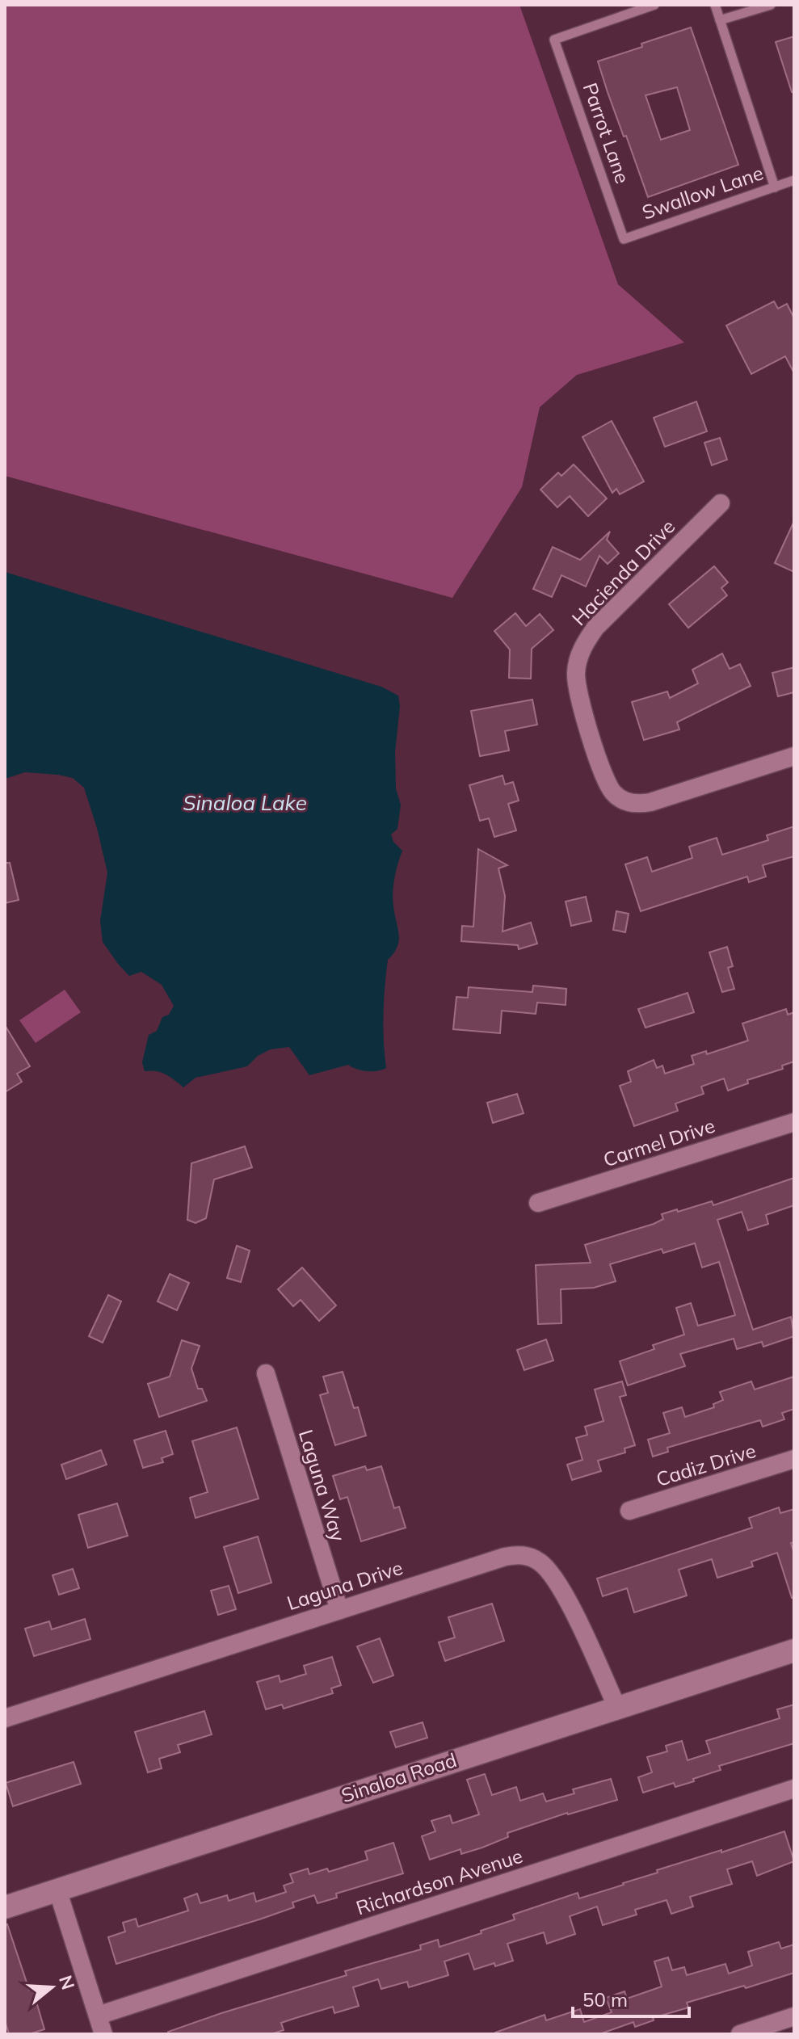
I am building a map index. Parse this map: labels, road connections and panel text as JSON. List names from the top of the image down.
{
  "streets": {
    "street": [
      "Hacienda Drive",
      "Carmel Drive",
      "Cadiz Drive",
      "Laguna Way",
      "Laguna Drive",
      "Sinaloa Road",
      "Richardson Avenue"
    ],
    "lane": ["Parrot Lane", "Swallow Lane"]
  },
  "crossings": [
    ["Parrot Lane", "Swallow Lane"],
    ["Laguna Way", "Laguna Drive"],
    ["Laguna Drive", "Sinaloa Road"]
  ],
  "water": ["Sinaloa Lake"],
  "scale_bar": "50 m",
  "north": "right"
}
